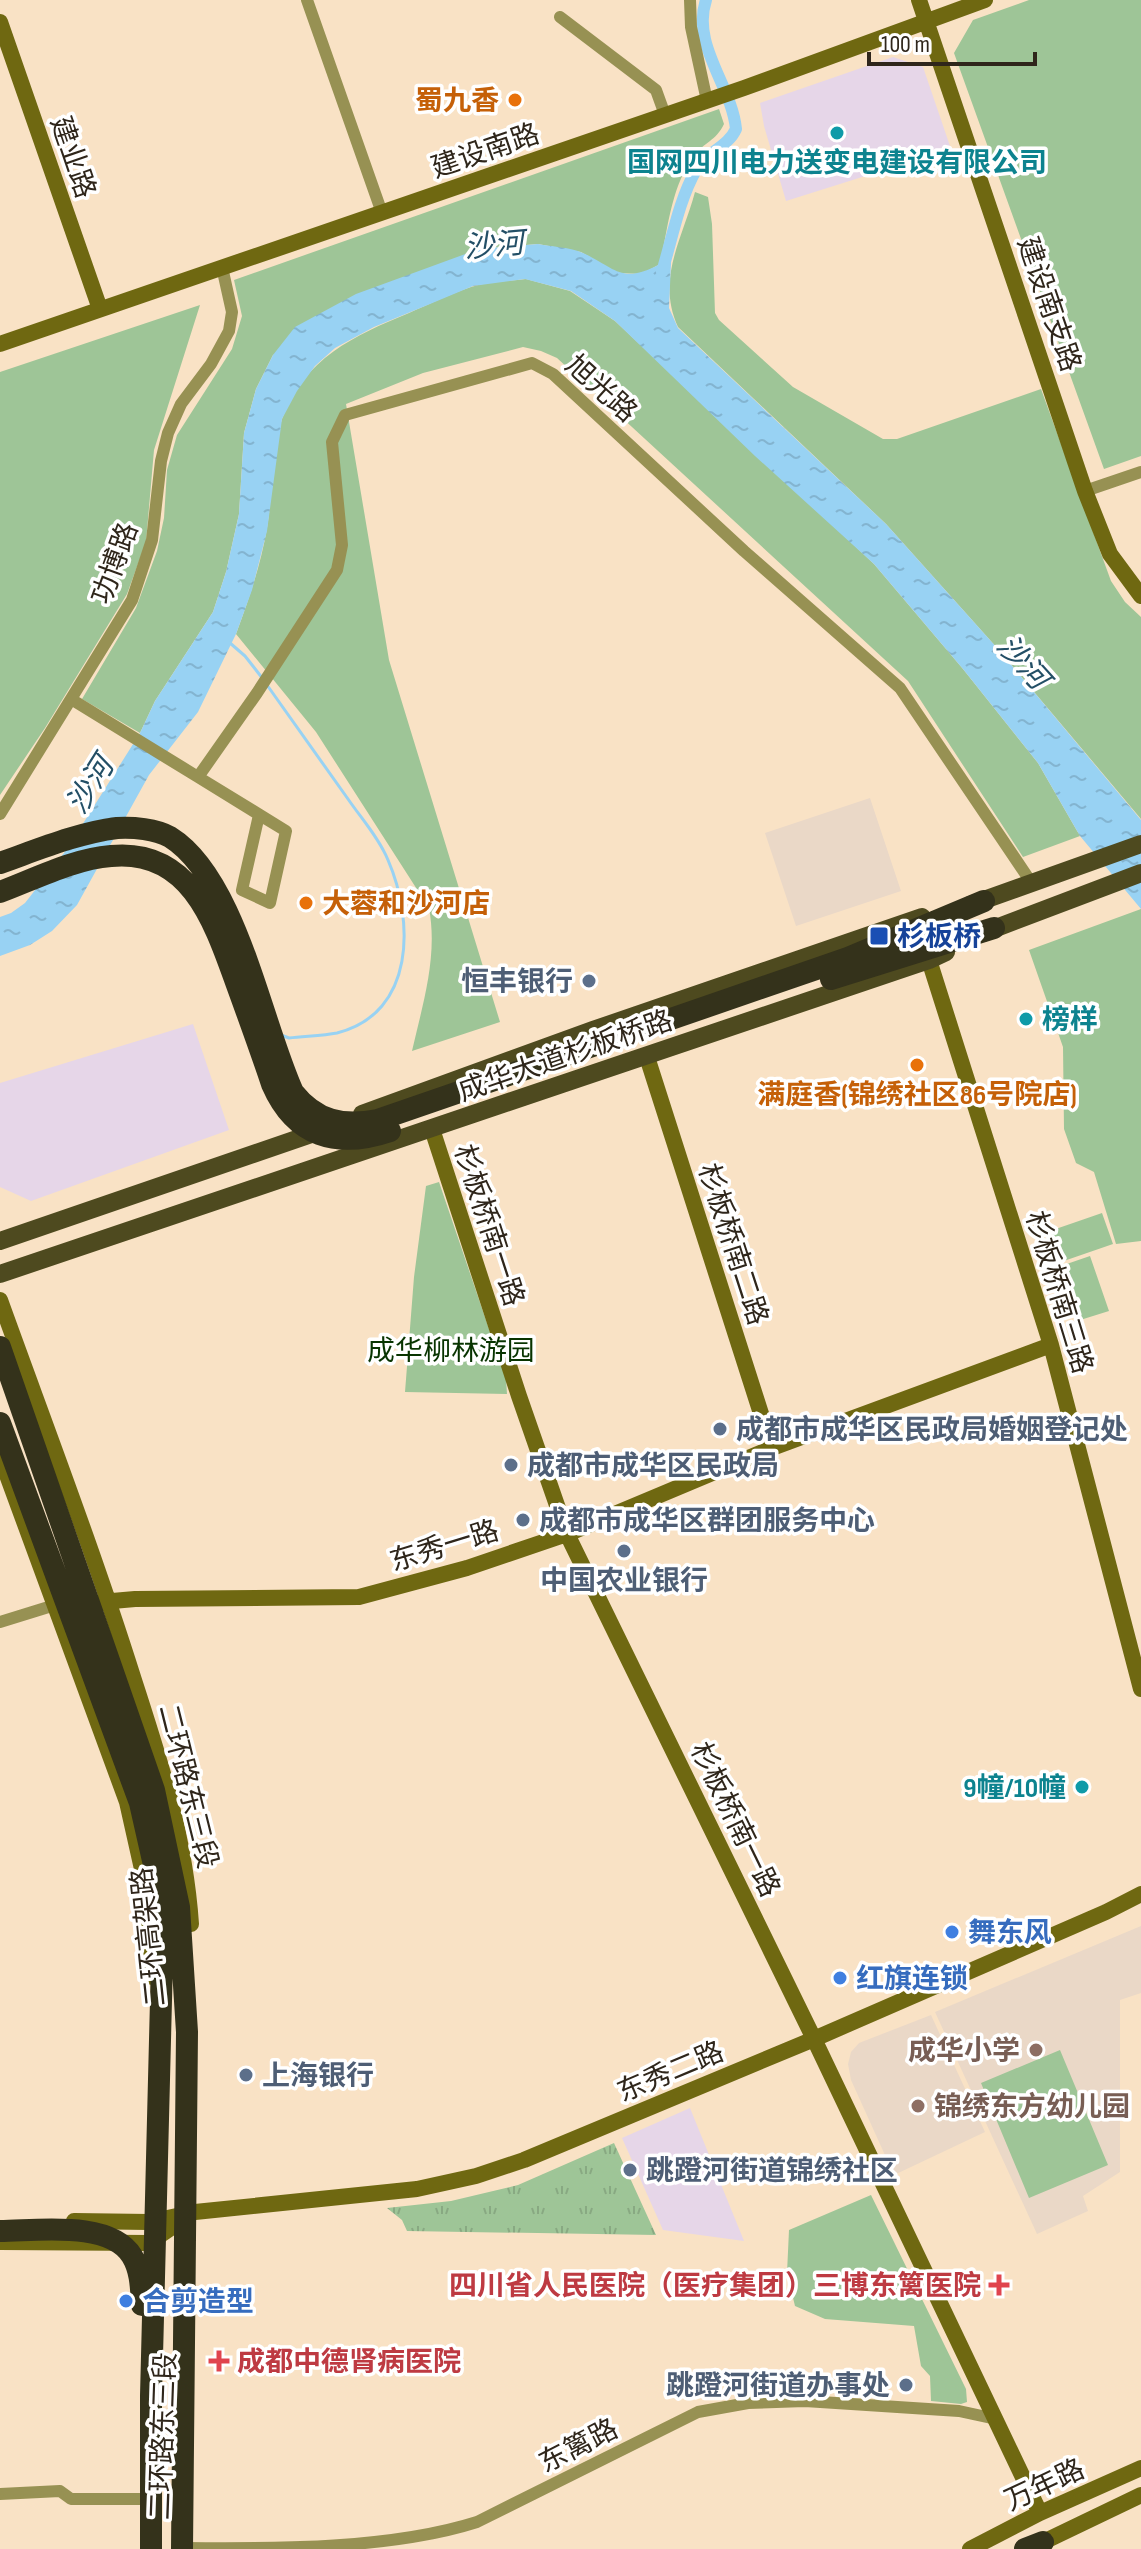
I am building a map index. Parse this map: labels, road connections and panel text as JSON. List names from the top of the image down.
{
  "streets": {
    "highway": ["二环高架路"],
    "main road": ["成华大道杉板桥路"],
    "street": [
      "建设南路",
      "建业路",
      "建设南支路",
      "旭光路",
      "功博路",
      "杉板桥南一路",
      "杉板桥南二路",
      "杉板桥南三路",
      "东秀一路",
      "二环路东三段",
      "东秀二路",
      "东篱路",
      "万年路"
    ]
  },
  "crossings": [
    ["建设南路", "建业路"],
    ["建设南路", "建设南支路"],
    ["建设南路", "功博路"],
    ["旭光路", "成华大道杉板桥路"],
    ["成华大道杉板桥路", "杉板桥南一路"],
    ["成华大道杉板桥路", "杉板桥南二路"],
    ["成华大道杉板桥路", "杉板桥南三路"],
    ["杉板桥南一路", "东秀一路"],
    ["杉板桥南一路", "东秀二路"],
    ["杉板桥南一路", "东篱路"],
    ["杉板桥南一路", "万年路"],
    ["杉板桥南二路", "东秀一路"],
    ["杉板桥南三路", "东秀一路"],
    ["东秀一路", "二环路东三段"],
    ["二环路东三段", "二环高架路"],
    ["二环路东三段", "东秀二路"],
    ["二环高架路", "东秀二路"],
    ["二环高架路", "东篱路"]
  ],
  "water": ["沙河"],
  "parks": ["成华柳林游园"],
  "places": {
    "other": [
      "蜀九香",
      "国网四川电力送变电建设有限公司",
      "大蓉和沙河店",
      "恒丰银行",
      "榜样",
      "满庭香(锦绣社区86号院店)",
      "成都市成华区民政局婚姻登记处",
      "成都市成华区民政局",
      "成都市成华区群团服务中心",
      "中国农业银行",
      "9幢/10幢",
      "舞东风",
      "红旗连锁",
      "成华小学",
      "上海银行",
      "锦绣东方幼儿园",
      "跳蹬河街道锦绣社区",
      "合剪造型",
      "跳蹬河街道办事处"
    ],
    "transit": ["杉板桥"],
    "health": ["四川省人民医院（医疗集团）三博东篱医院", "成都中德肾病医院"]
  },
  "scale_bar": "100 m"
}
